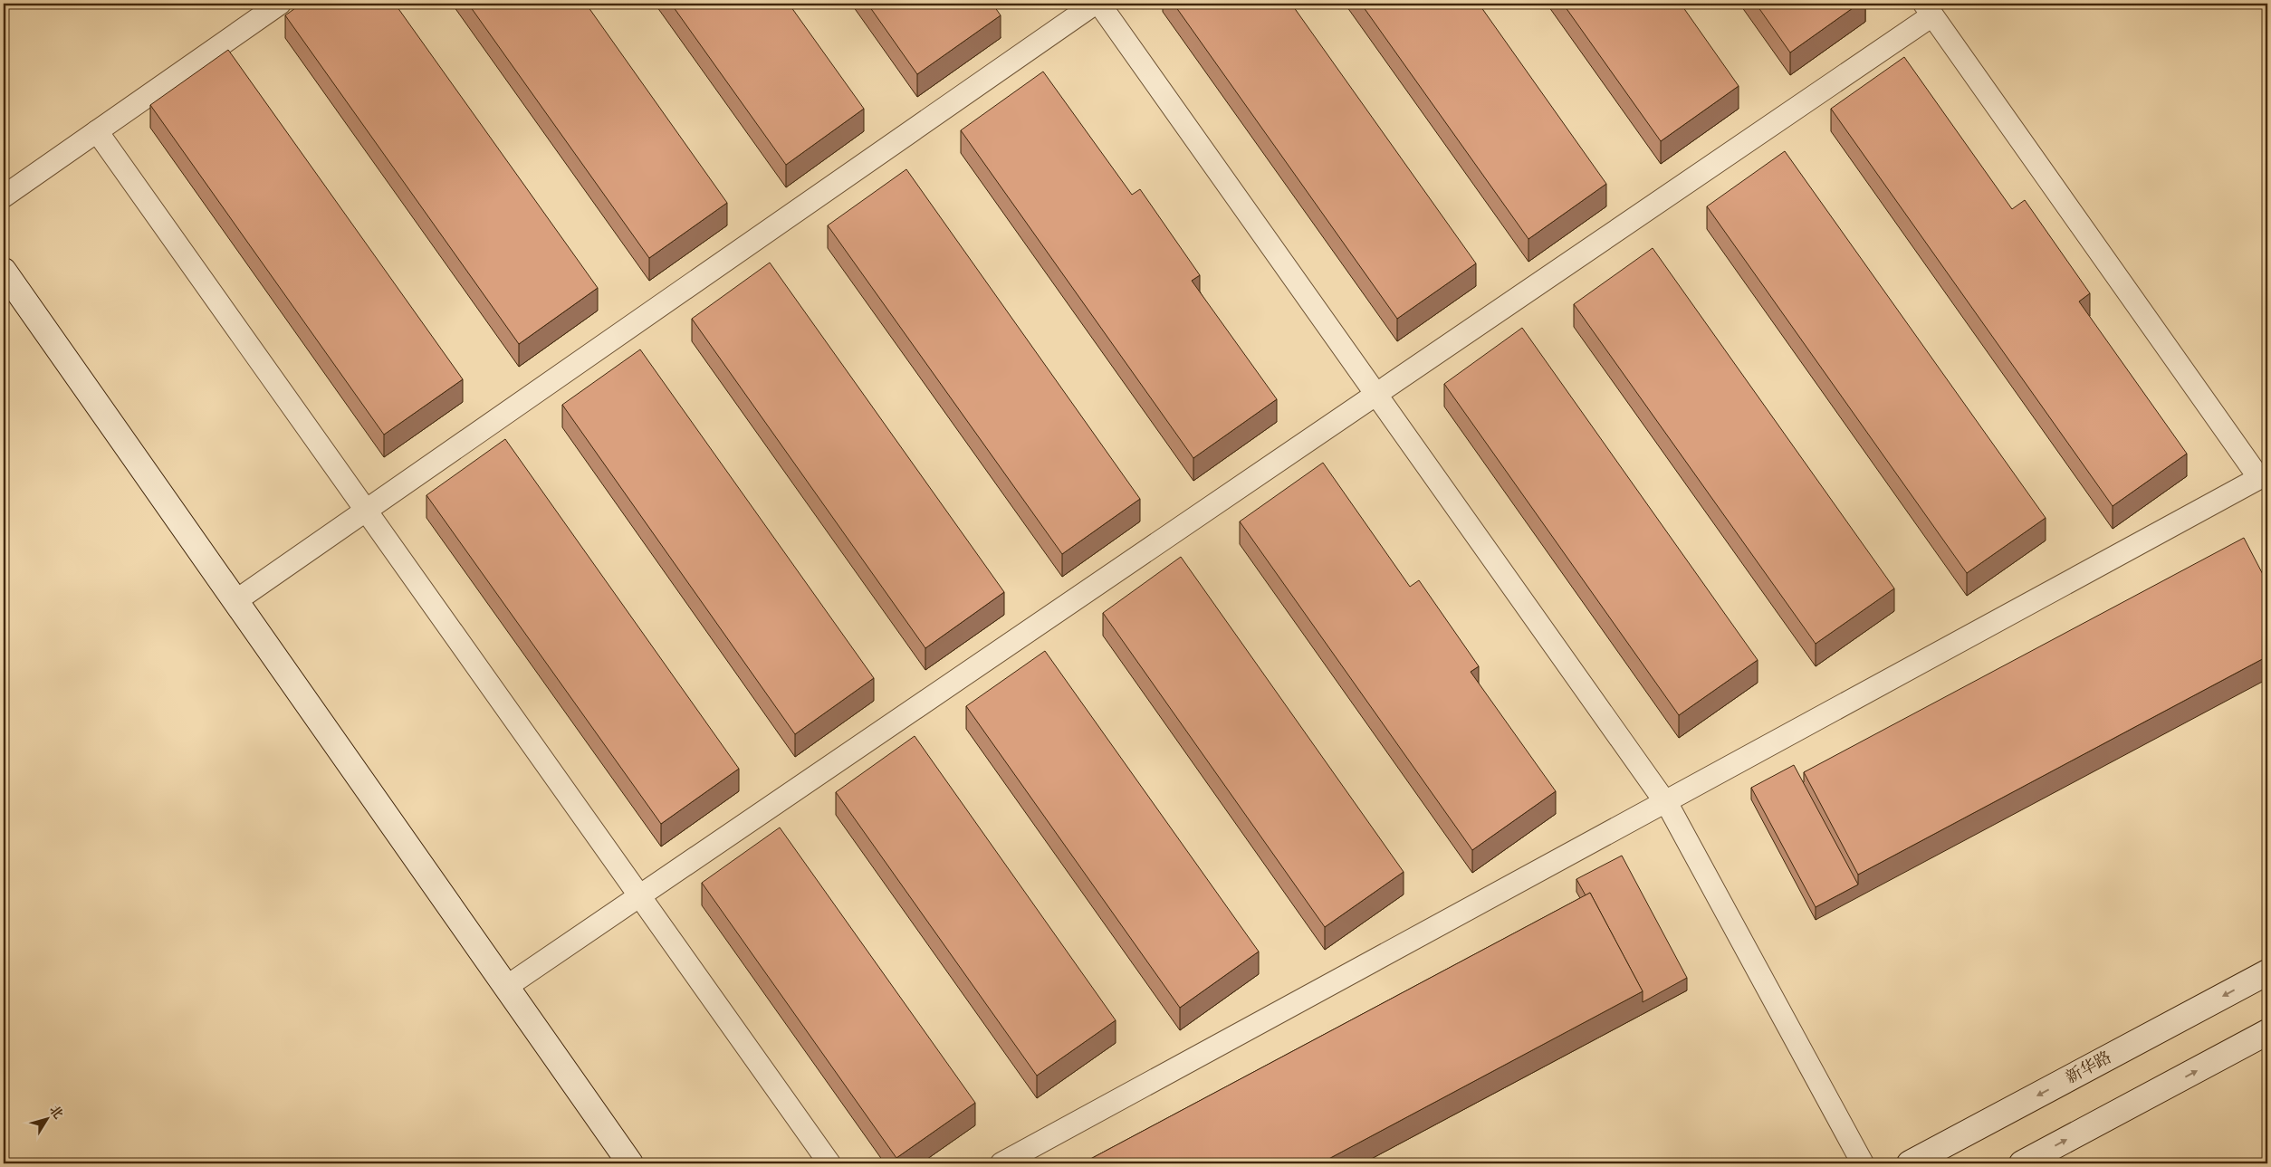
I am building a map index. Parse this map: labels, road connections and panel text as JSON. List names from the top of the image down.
{
  "streets": {
    "street": ["新华路"]
  },
  "north": "top right"
}
